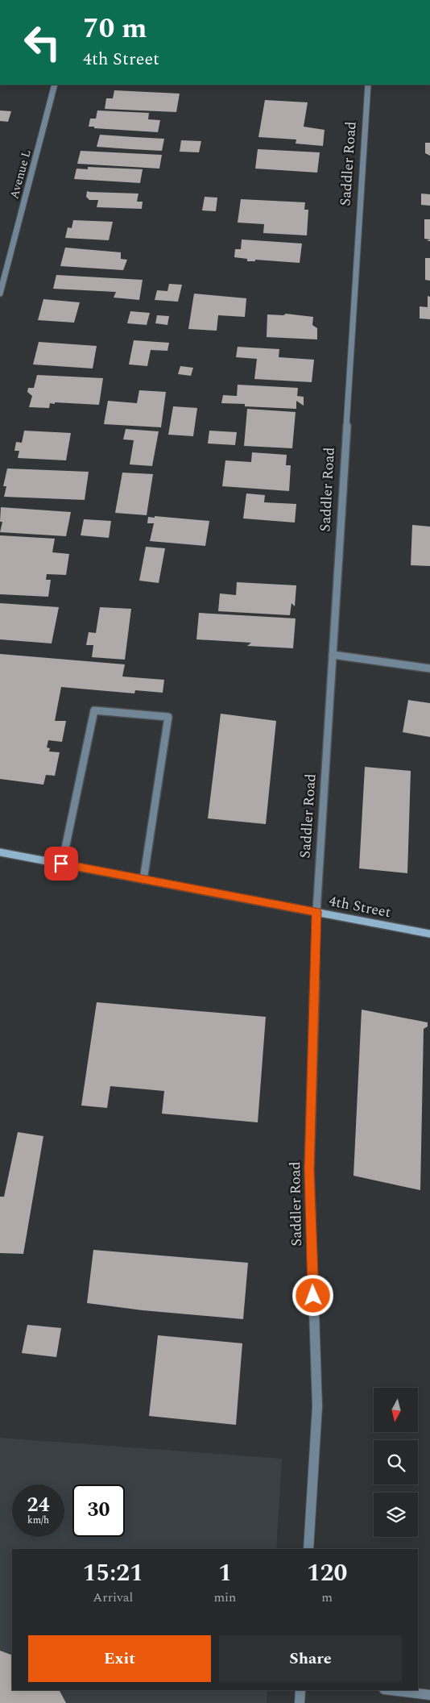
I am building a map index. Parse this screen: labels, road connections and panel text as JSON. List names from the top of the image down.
{
  "streets": {
    "main road": ["4th Street"],
    "street": ["Saddler Road", "Avenue L"]
  },
  "crossings": [
    ["Saddler Road", "4th Street"]
  ],
  "north": "bottom",
  "page": {
    "turn": ["70 m", "4th Street"],
    "speed": "24 km/h",
    "limit": "30",
    "eta": [
      "15:21",
      "Arrival",
      "1",
      "min",
      "120",
      "m"
    ],
    "buttons": ["Exit", "Share"]
  }
}
